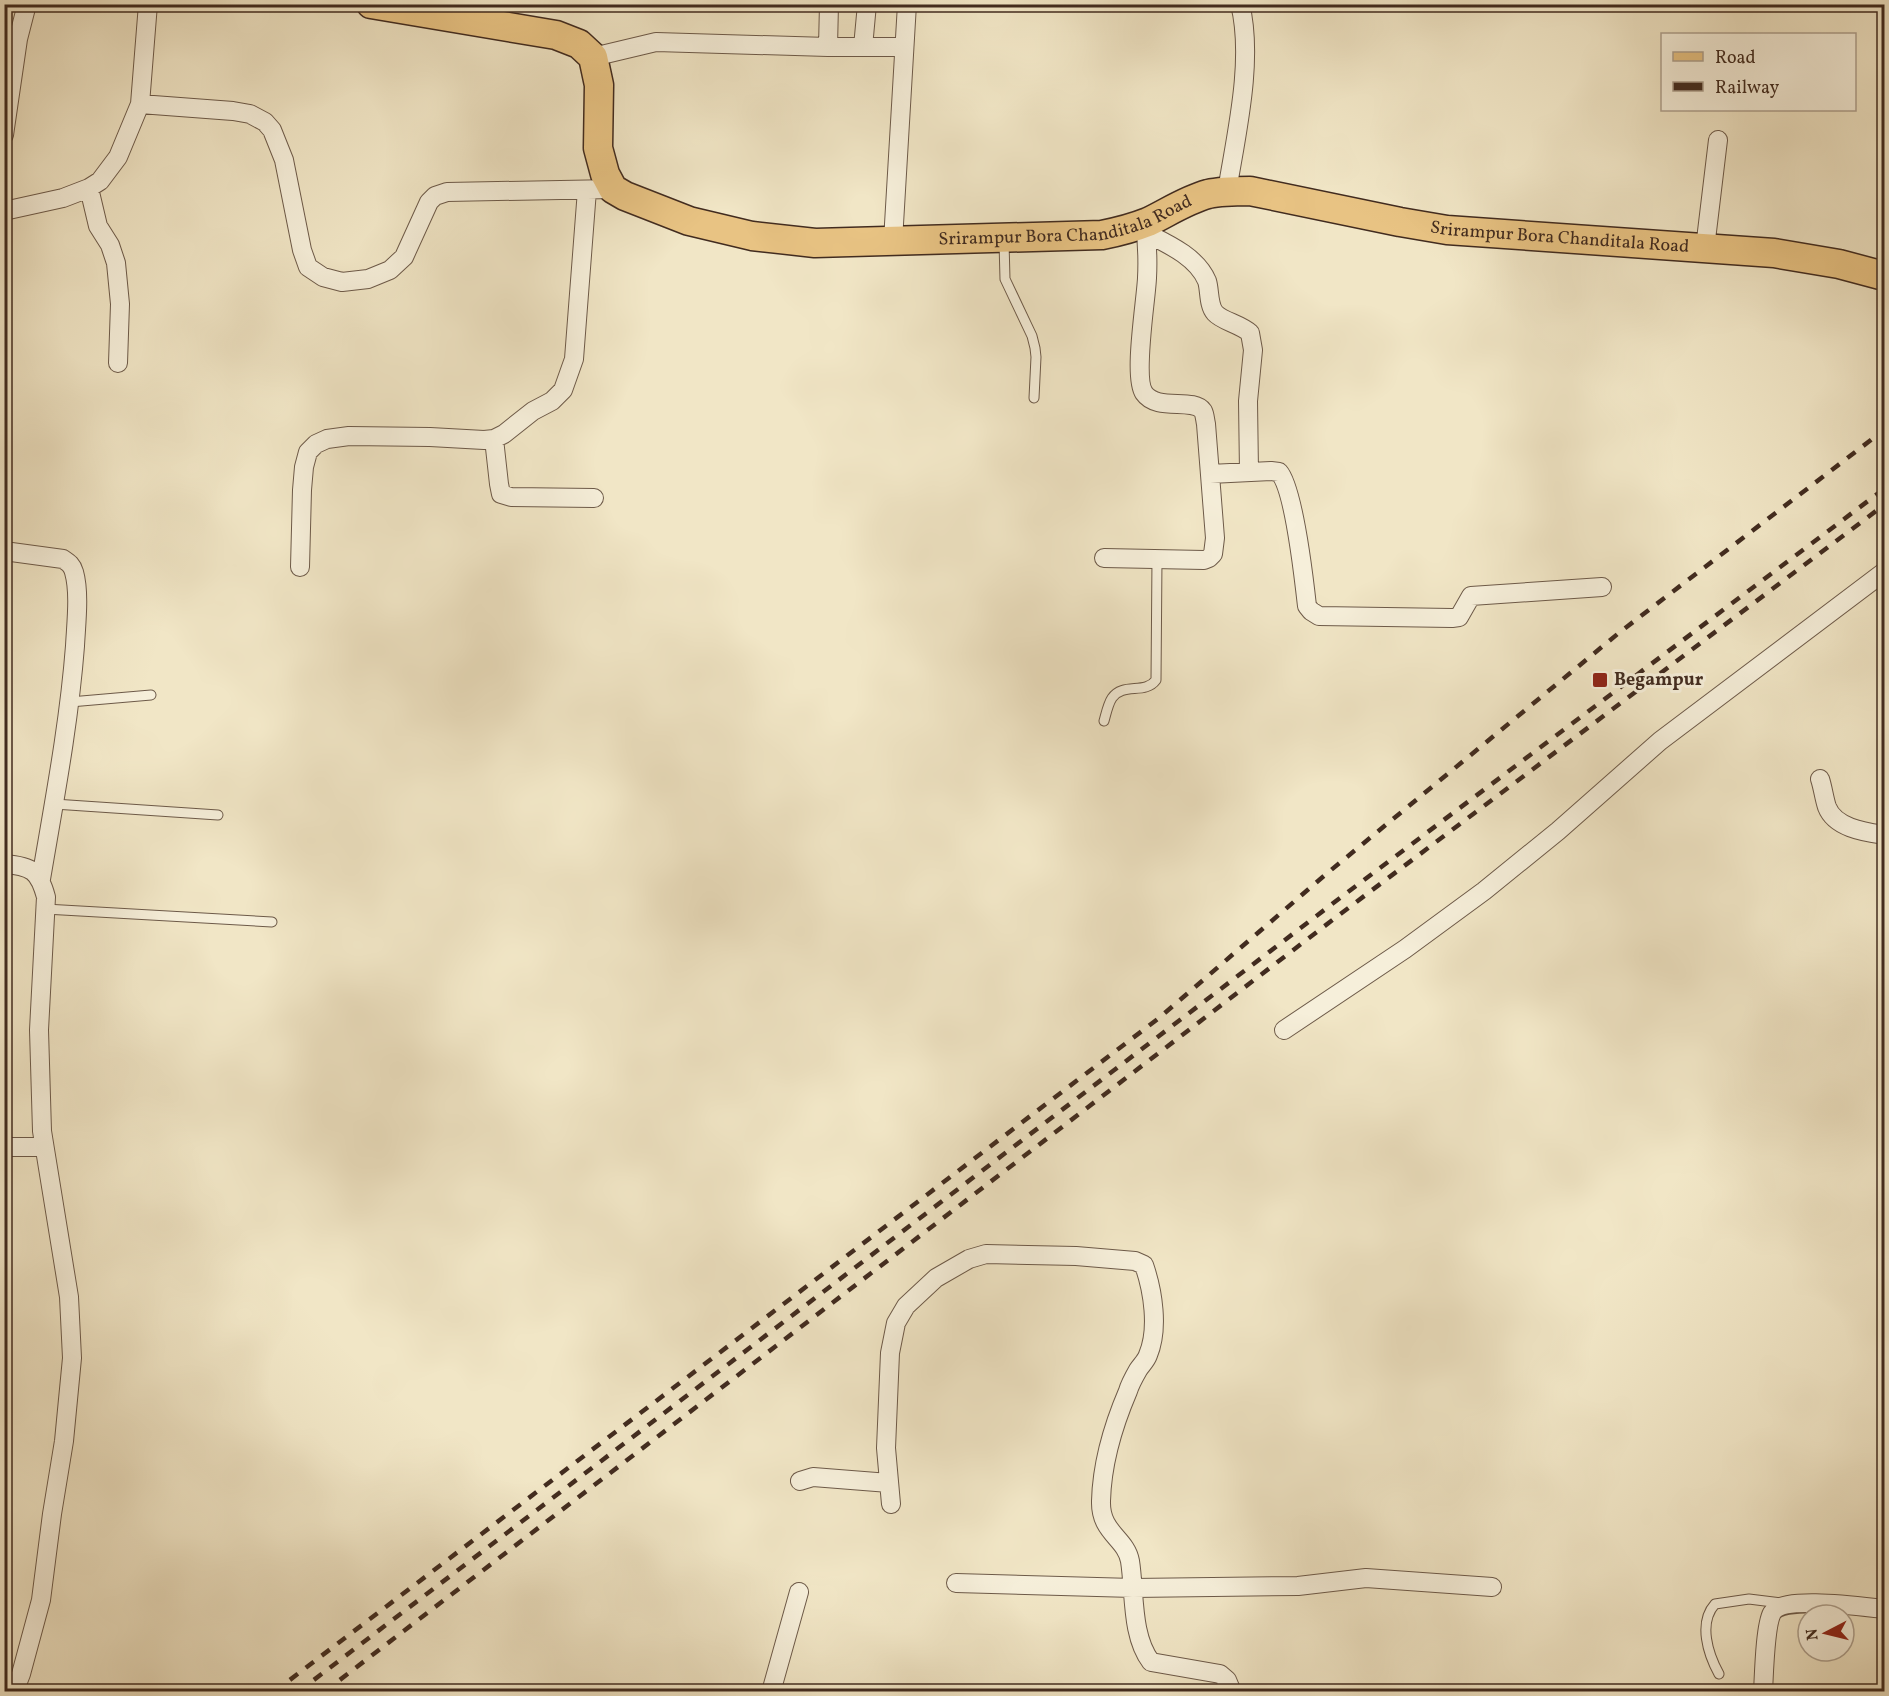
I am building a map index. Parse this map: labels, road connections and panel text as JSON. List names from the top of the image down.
{
  "streets": {
    "main road": ["Srirampur Bora Chanditala Road"]
  },
  "places": {
    "transit": ["Begampur"]
  },
  "legend": ["Road", "Railway"],
  "north": "left"
}
